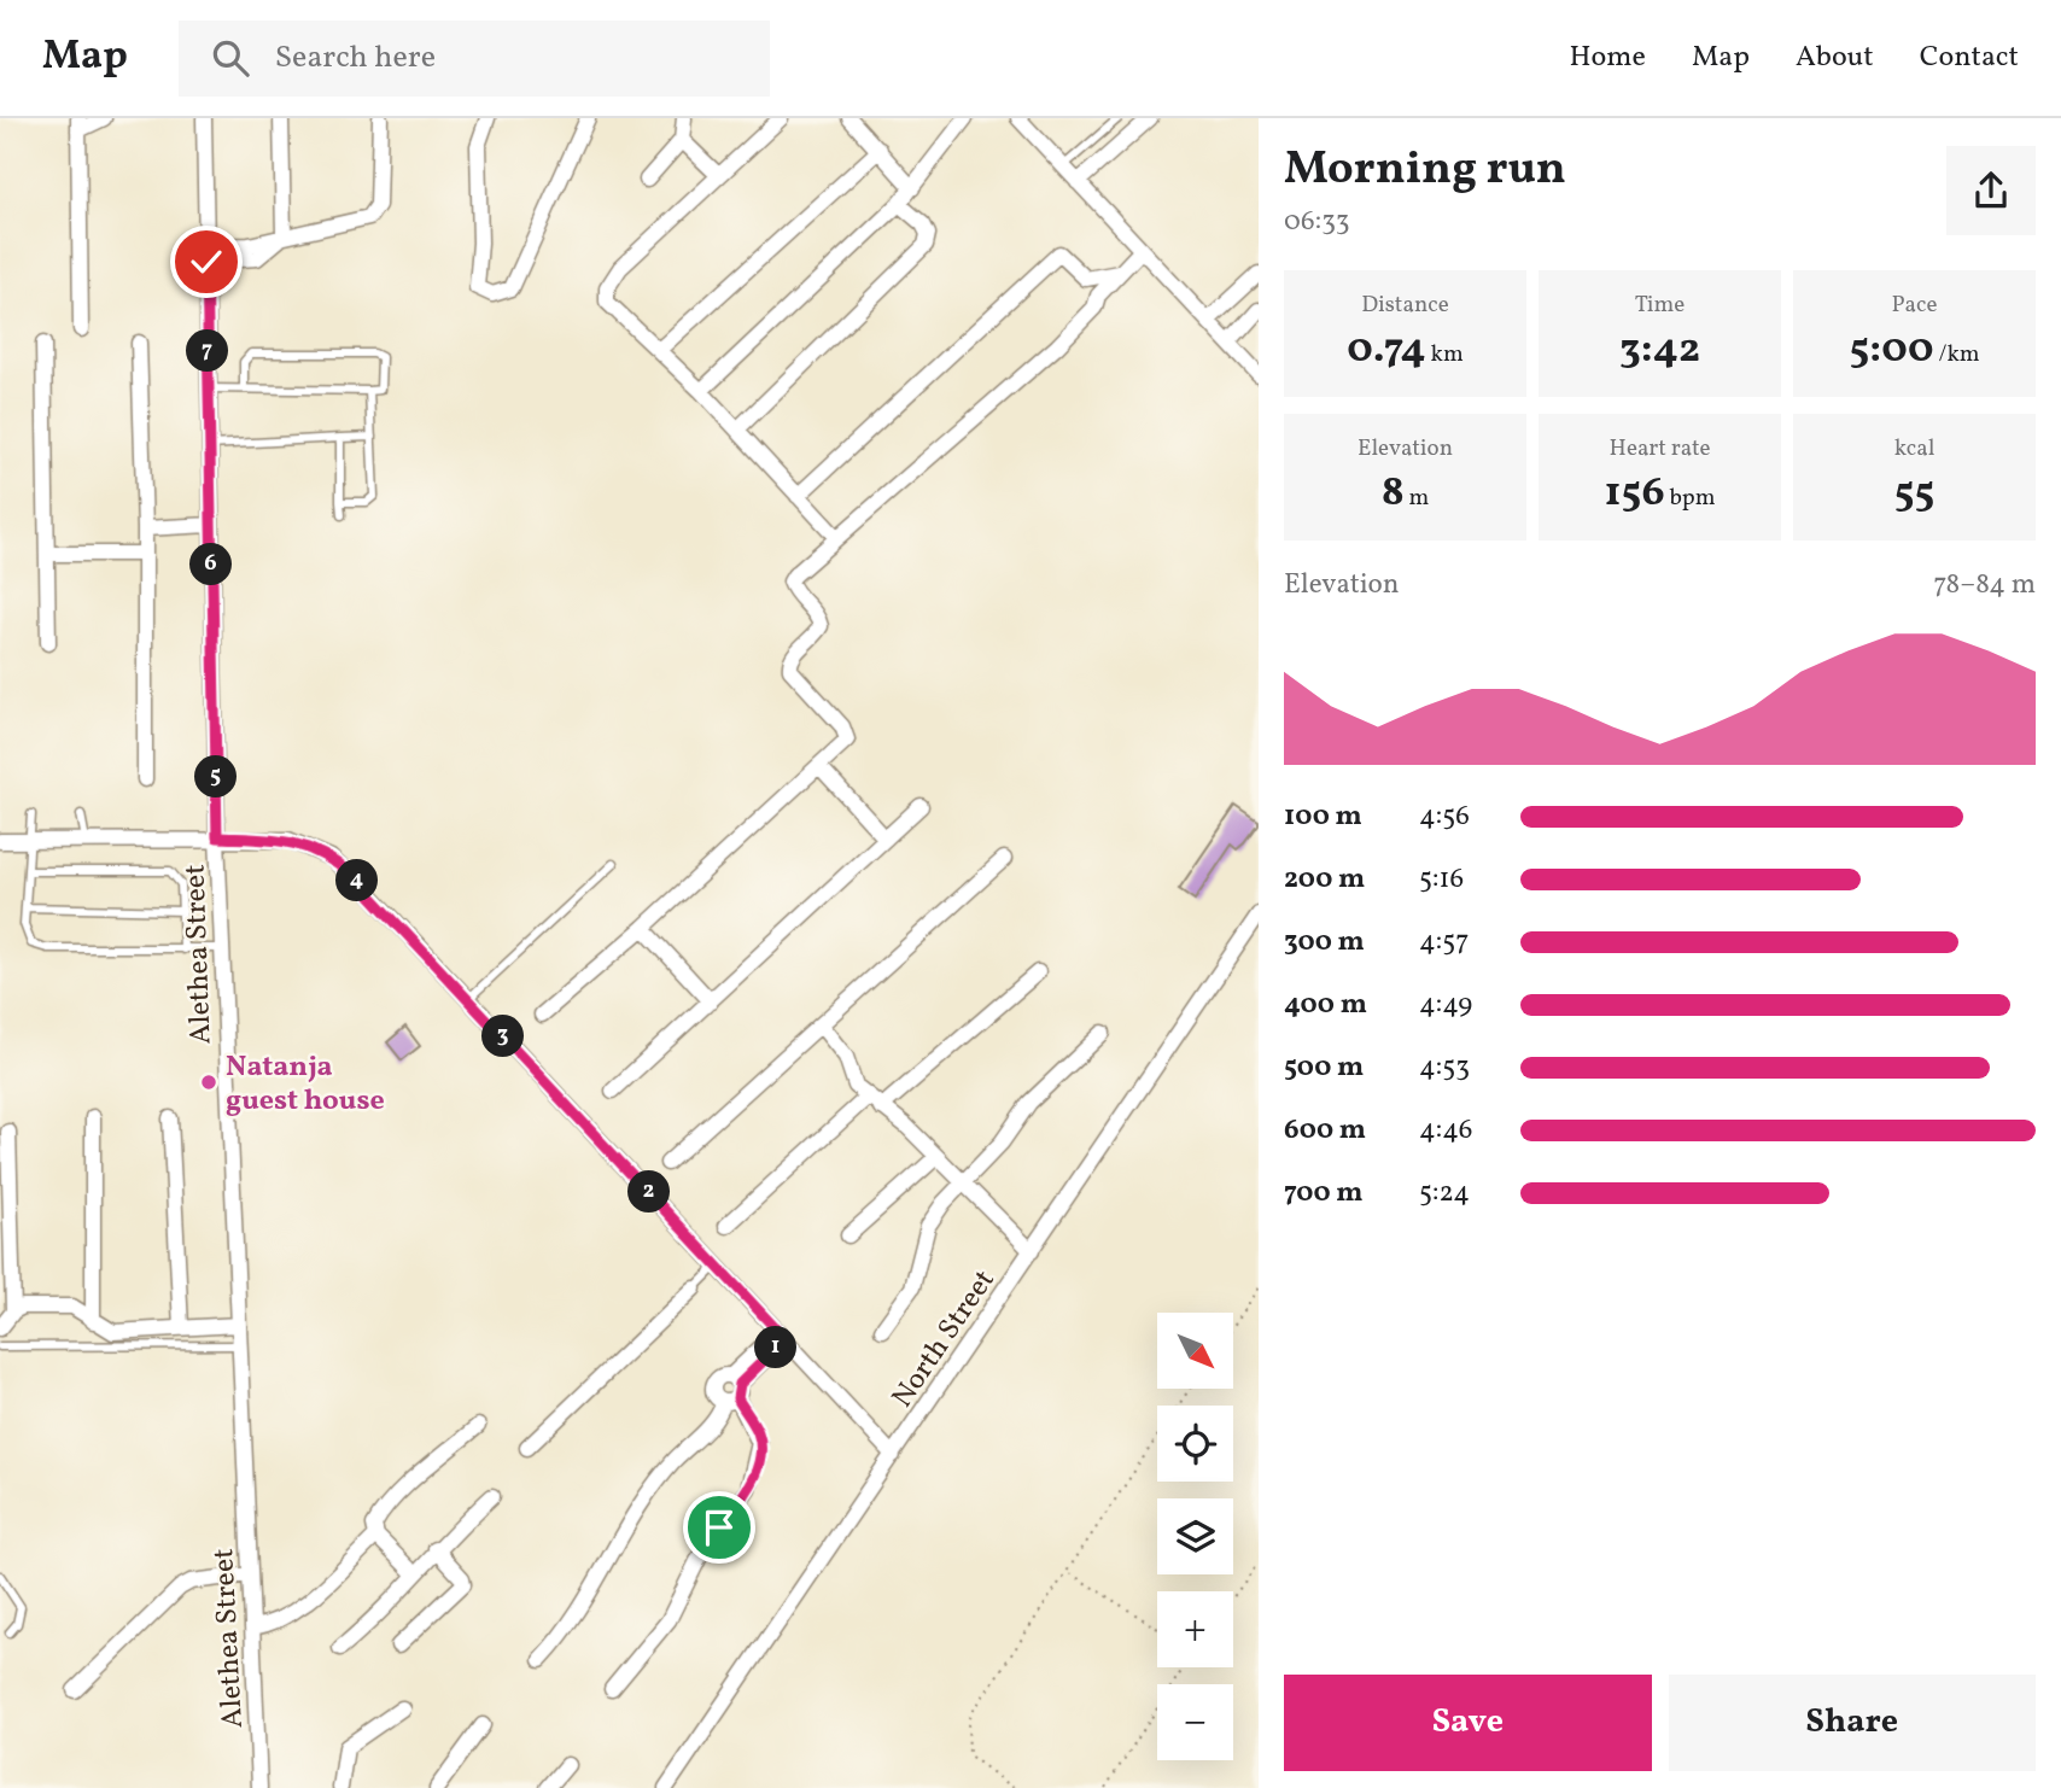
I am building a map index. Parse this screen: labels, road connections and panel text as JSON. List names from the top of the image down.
{
  "streets": {
    "street": ["Alethea Street", "North Street"]
  },
  "places": ["Natanja guest house"],
  "north": "bottom right",
  "page": {
    "header": "Map",
    "search": "Search here",
    "nav": [
      "Home",
      "Map",
      "About",
      "Contact"
    ],
    "heading": ["Morning run", "06:33"],
    "stats": [
      ["Distance", "0.74 km"],
      ["Time", "3:42"],
      ["Pace", "5:00 /km"],
      ["Elevation", "8 m"],
      ["Heart rate", "156 bpm"],
      ["kcal", "55"]
    ],
    "pins": [
      "7",
      "6",
      "5",
      "4",
      "3",
      "2",
      "1"
    ],
    "chart": ["Elevation", "78–84 m"],
    "list": [
      {
        "name": "100 m",
        "note": "4:56"
      },
      {
        "name": "200 m",
        "note": "5:16"
      },
      {
        "name": "300 m",
        "note": "4:57"
      },
      {
        "name": "400 m",
        "note": "4:49"
      },
      {
        "name": "500 m",
        "note": "4:53"
      },
      {
        "name": "600 m",
        "note": "4:46"
      },
      {
        "name": "700 m",
        "note": "5:24"
      }
    ],
    "map_buttons": ["+", "−"],
    "buttons": ["Save", "Share"]
  }
}
